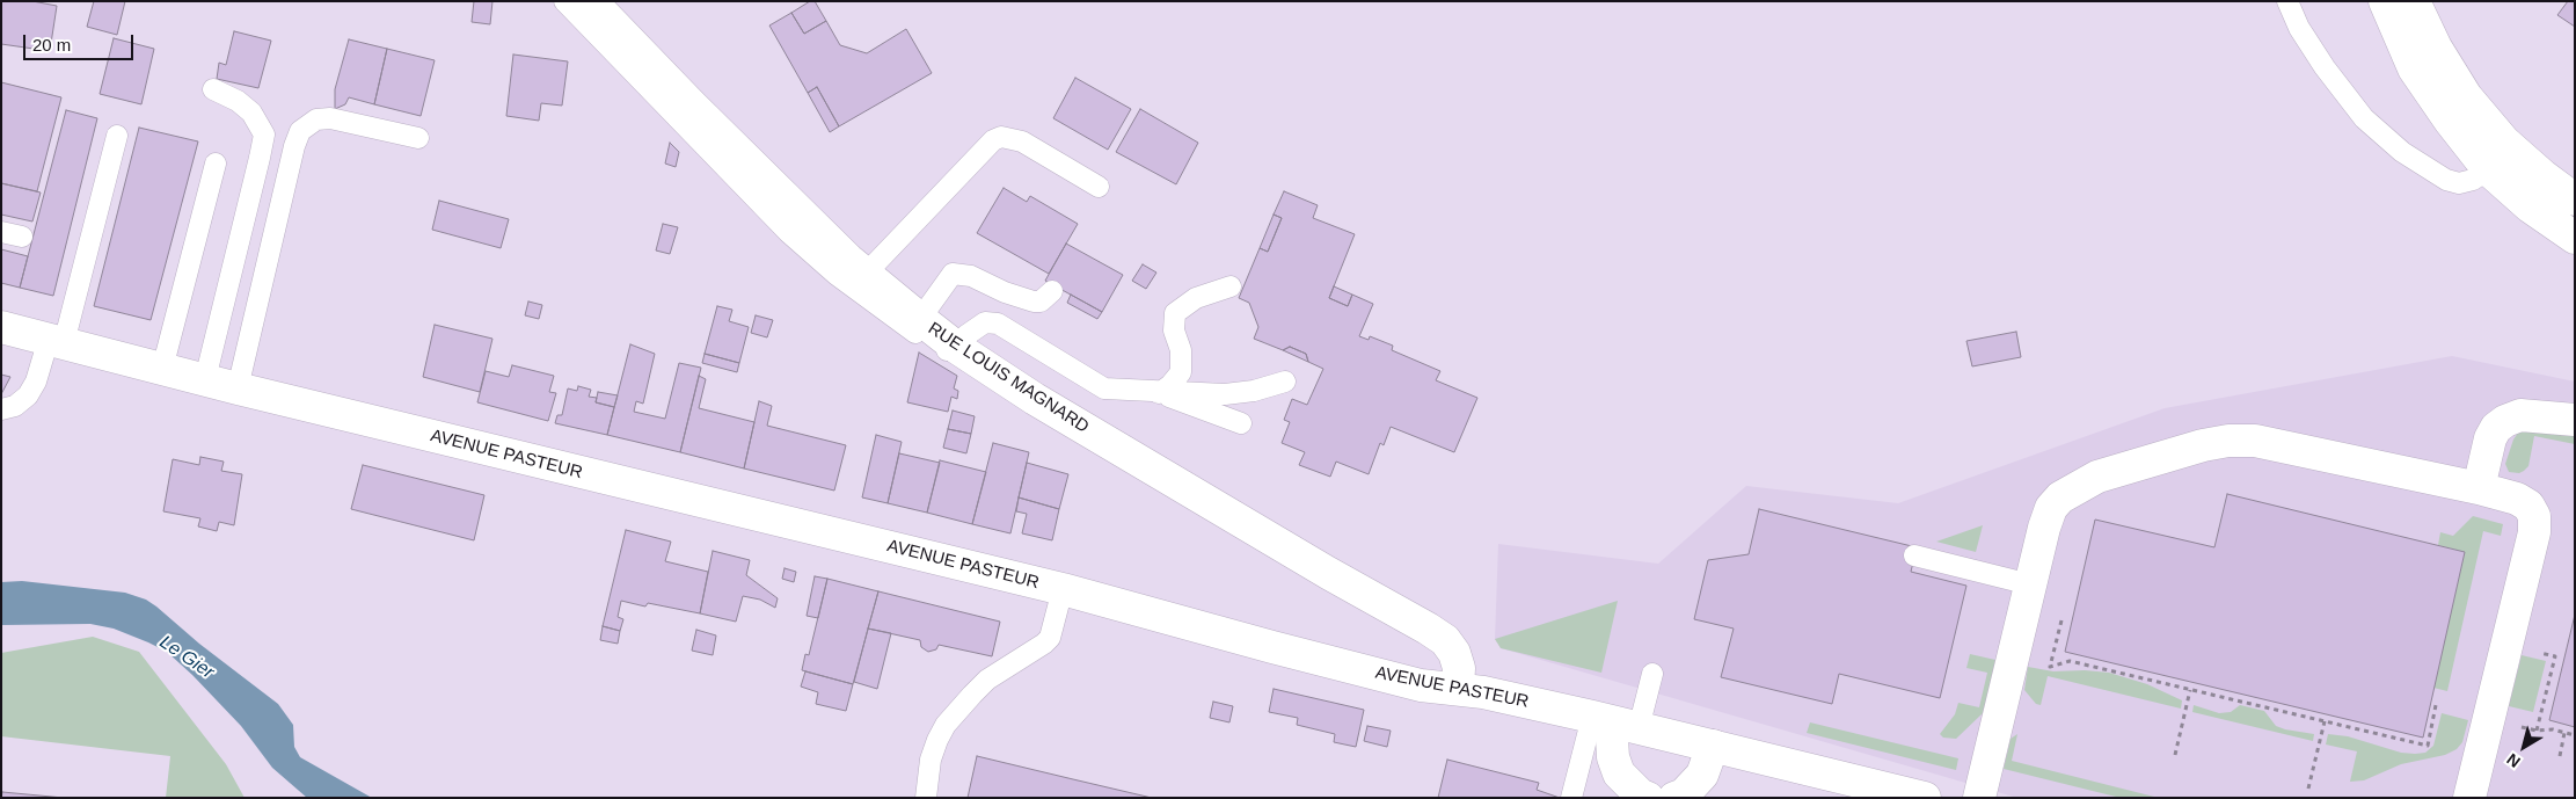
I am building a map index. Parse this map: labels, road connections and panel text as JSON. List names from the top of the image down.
{
  "streets": {
    "street": ["RUE LOUIS MAGNARD", "AVENUE PASTEUR"]
  },
  "crossings": [
    ["RUE LOUIS MAGNARD", "AVENUE PASTEUR"]
  ],
  "water": ["Le Gier"],
  "scale_bar": "20 m",
  "north": "bottom left"
}
